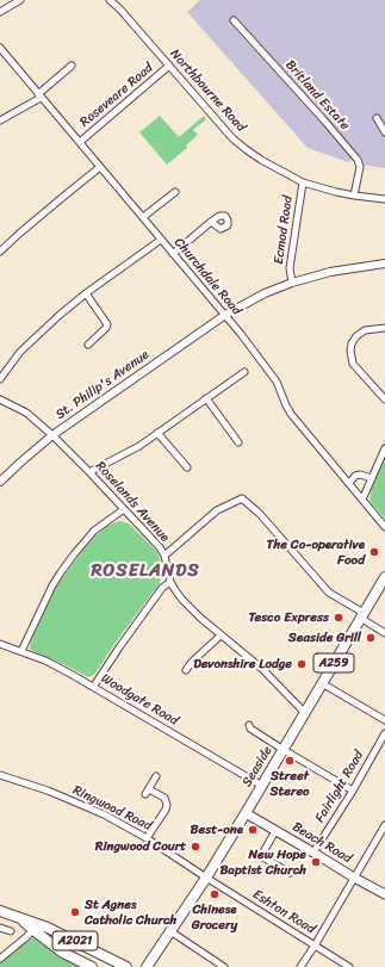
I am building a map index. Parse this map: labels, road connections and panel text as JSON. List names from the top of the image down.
{
  "streets": {
    "main road": [
      "A259",
      "Seaside",
      "Beach Road",
      "A2021"
    ],
    "street": [
      "Northbourne Road",
      "Roseveare Road",
      "Britland Estate",
      "Ecmod Road",
      "Churchdale Road",
      "St. Philip's Avenue",
      "Roselands Avenue",
      "Woodgate Road",
      "Fairlight Road",
      "Ringwood Road",
      "Eshton Road"
    ]
  },
  "crossings": [
    ["Northbourne Road", "Roseveare Road"],
    ["Northbourne Road", "Britland Estate"],
    ["Northbourne Road", "Ecmod Road"],
    ["Roseveare Road", "Churchdale Road"],
    ["Ecmod Road", "St. Philip's Avenue"],
    ["Churchdale Road", "St. Philip's Avenue"],
    ["St. Philip's Avenue", "Roselands Avenue"],
    ["Roselands Avenue", "Seaside"],
    ["Woodgate Road", "Seaside"],
    ["Seaside", "Ringwood Road"],
    ["Seaside", "Beach Road"],
    ["Seaside", "Eshton Road"],
    ["Fairlight Road", "Beach Road"],
    ["Ringwood Road", "Eshton Road"]
  ],
  "districts": ["ROSELANDS"],
  "places": [
    "The Co-operative Food",
    "Tesco Express",
    "Seaside Grill",
    "Devonshire Lodge",
    "Street Stereo",
    "Best-one",
    "Ringwood Court",
    "New Hope Baptist Church",
    "Chinese Grocery",
    "St Agnes Catholic Church"
  ]
}
